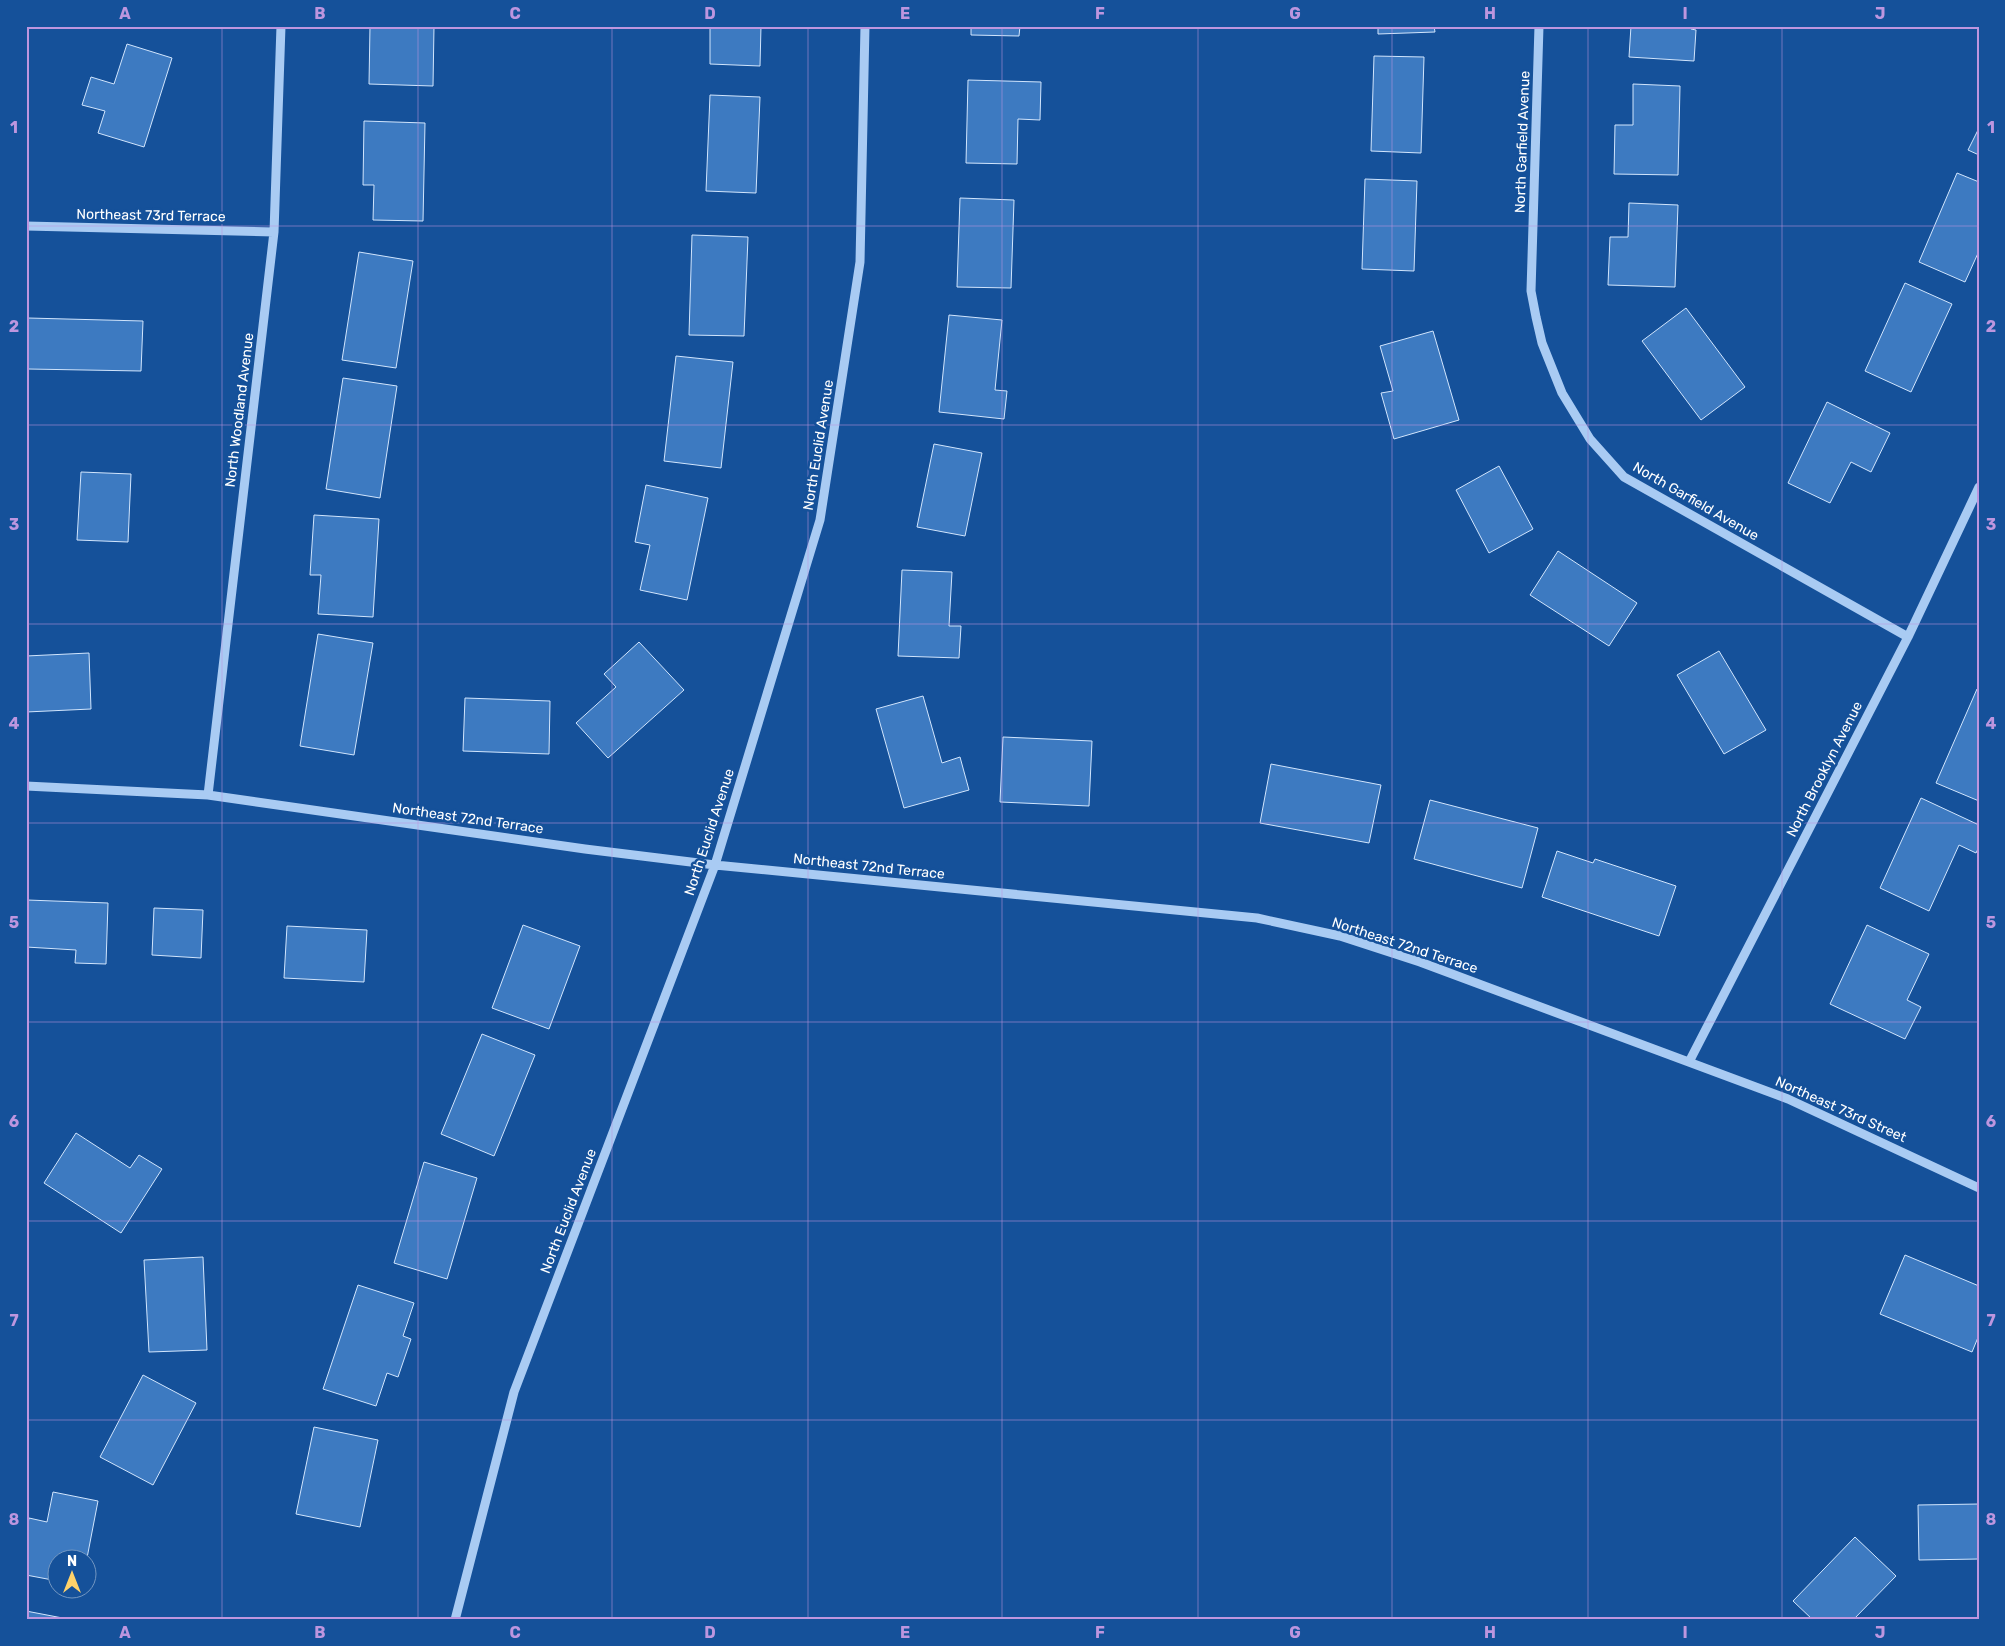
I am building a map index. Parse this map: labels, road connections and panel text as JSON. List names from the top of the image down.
{
  "streets": {
    "street": [
      "North Garfield Avenue",
      "Northeast 73rd Terrace",
      "North Woodland Avenue",
      "North Euclid Avenue",
      "North Brooklyn Avenue",
      "Northeast 72nd Terrace",
      "Northeast 73rd Street"
    ]
  },
  "crossings": [
    ["North Garfield Avenue", "North Brooklyn Avenue"],
    ["Northeast 73rd Terrace", "North Woodland Avenue"],
    ["North Woodland Avenue", "Northeast 72nd Terrace"],
    ["North Euclid Avenue", "Northeast 72nd Terrace"],
    ["North Brooklyn Avenue", "Northeast 72nd Terrace"],
    ["North Brooklyn Avenue", "Northeast 73rd Street"],
    ["Northeast 72nd Terrace", "Northeast 73rd Street"]
  ],
  "north": "top",
  "grid": {
    "columns": [
      "A",
      "B",
      "C",
      "D",
      "E",
      "F",
      "G",
      "H",
      "I",
      "J"
    ],
    "rows": [
      "1",
      "2",
      "3",
      "4",
      "5",
      "6",
      "7",
      "8"
    ]
  }
}
